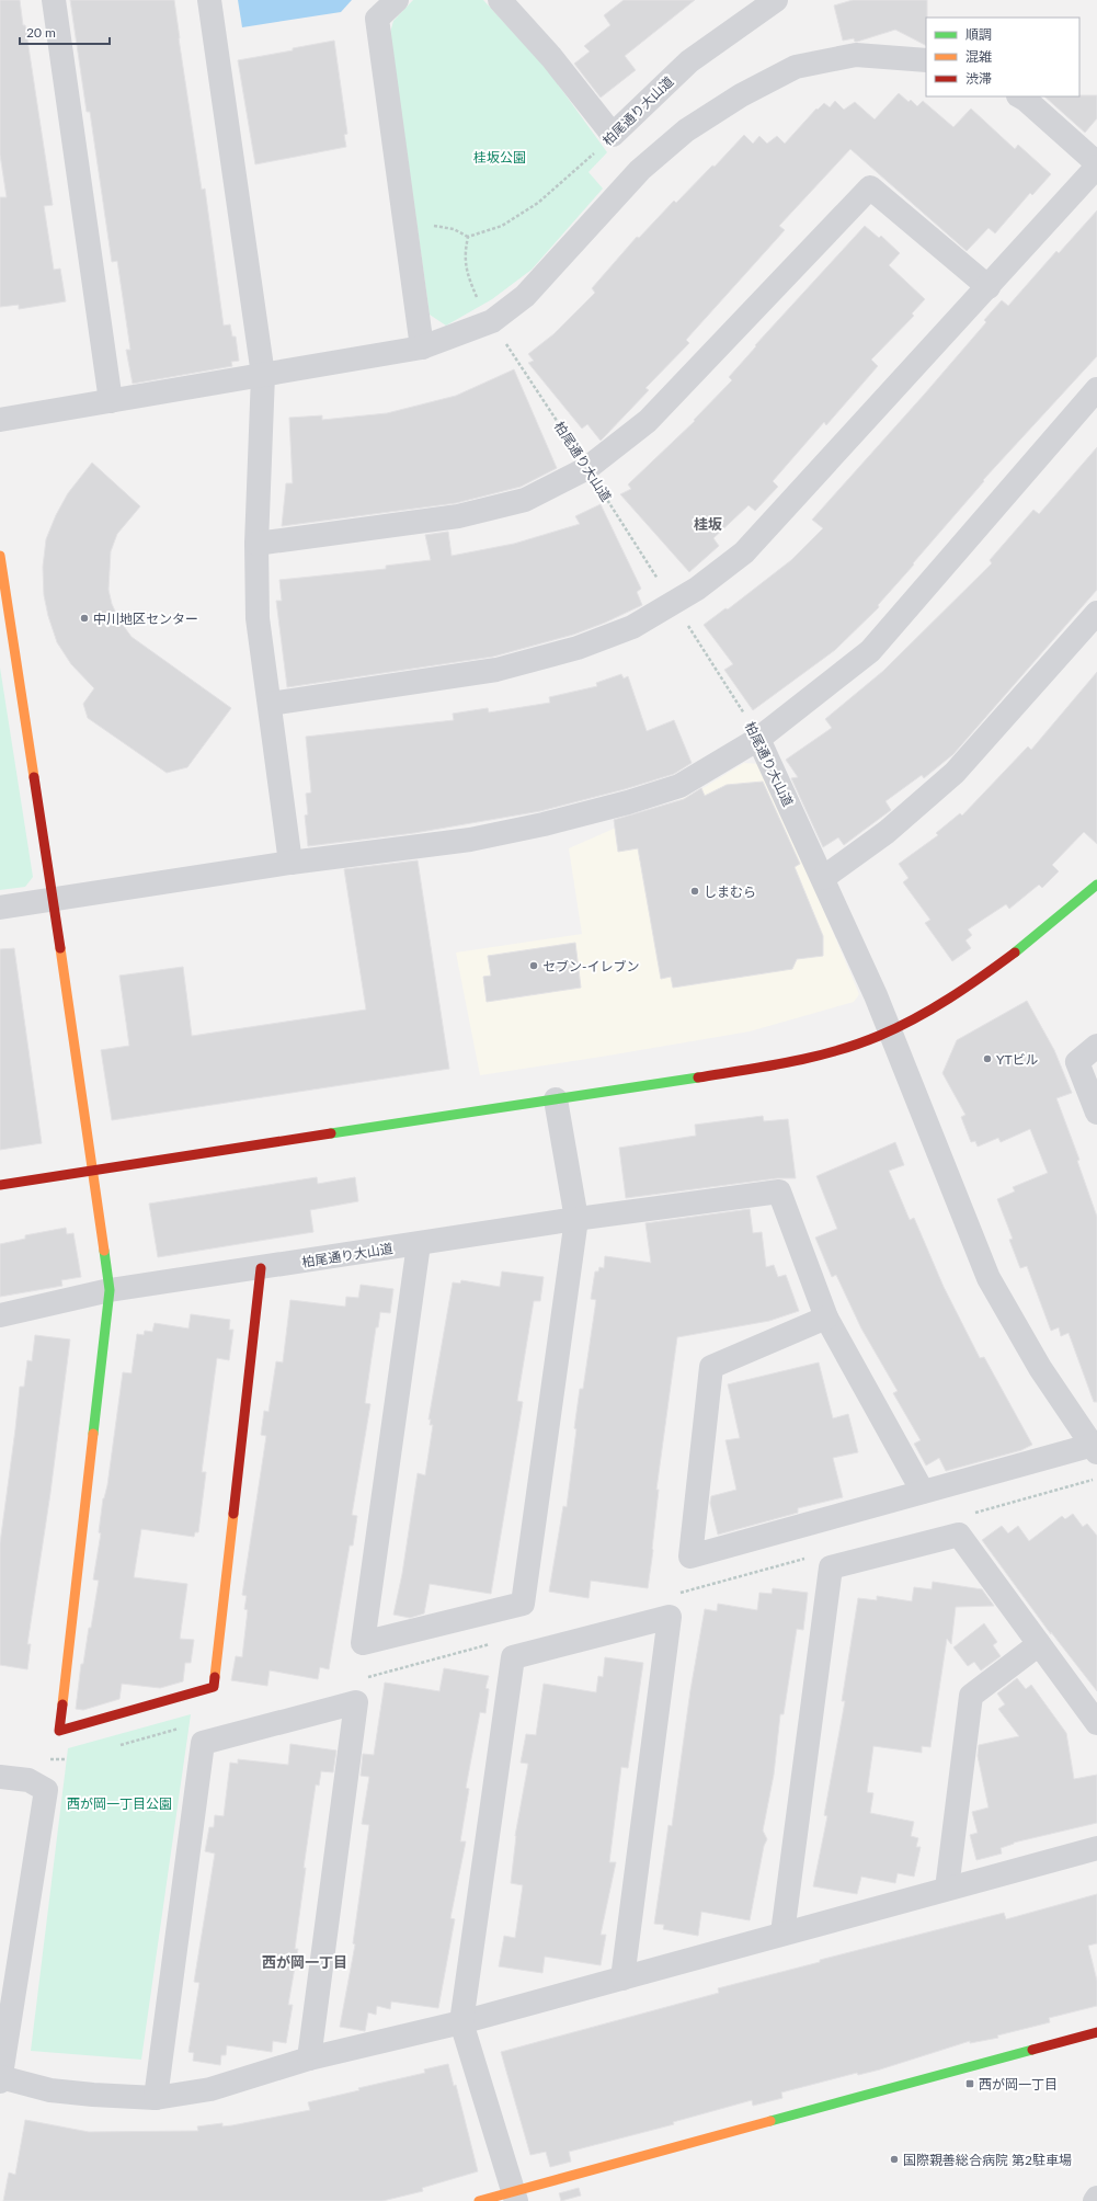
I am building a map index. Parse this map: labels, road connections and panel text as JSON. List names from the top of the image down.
{
  "streets": {
    "street": ["柏尾通り大山道"]
  },
  "districts": ["桂坂", "西が岡一丁目"],
  "parks": ["桂坂公園", "西が岡一丁目公園"],
  "places": {
    "other": [
      "中川地区センター",
      "しまむら",
      "セブン-イレブン",
      "YTビル",
      "国際親善総合病院 第2駐車場"
    ],
    "transit": ["西が岡一丁目"]
  },
  "legend": ["順調", "混雑", "渋滞"],
  "scale_bar": "20 m"
}
